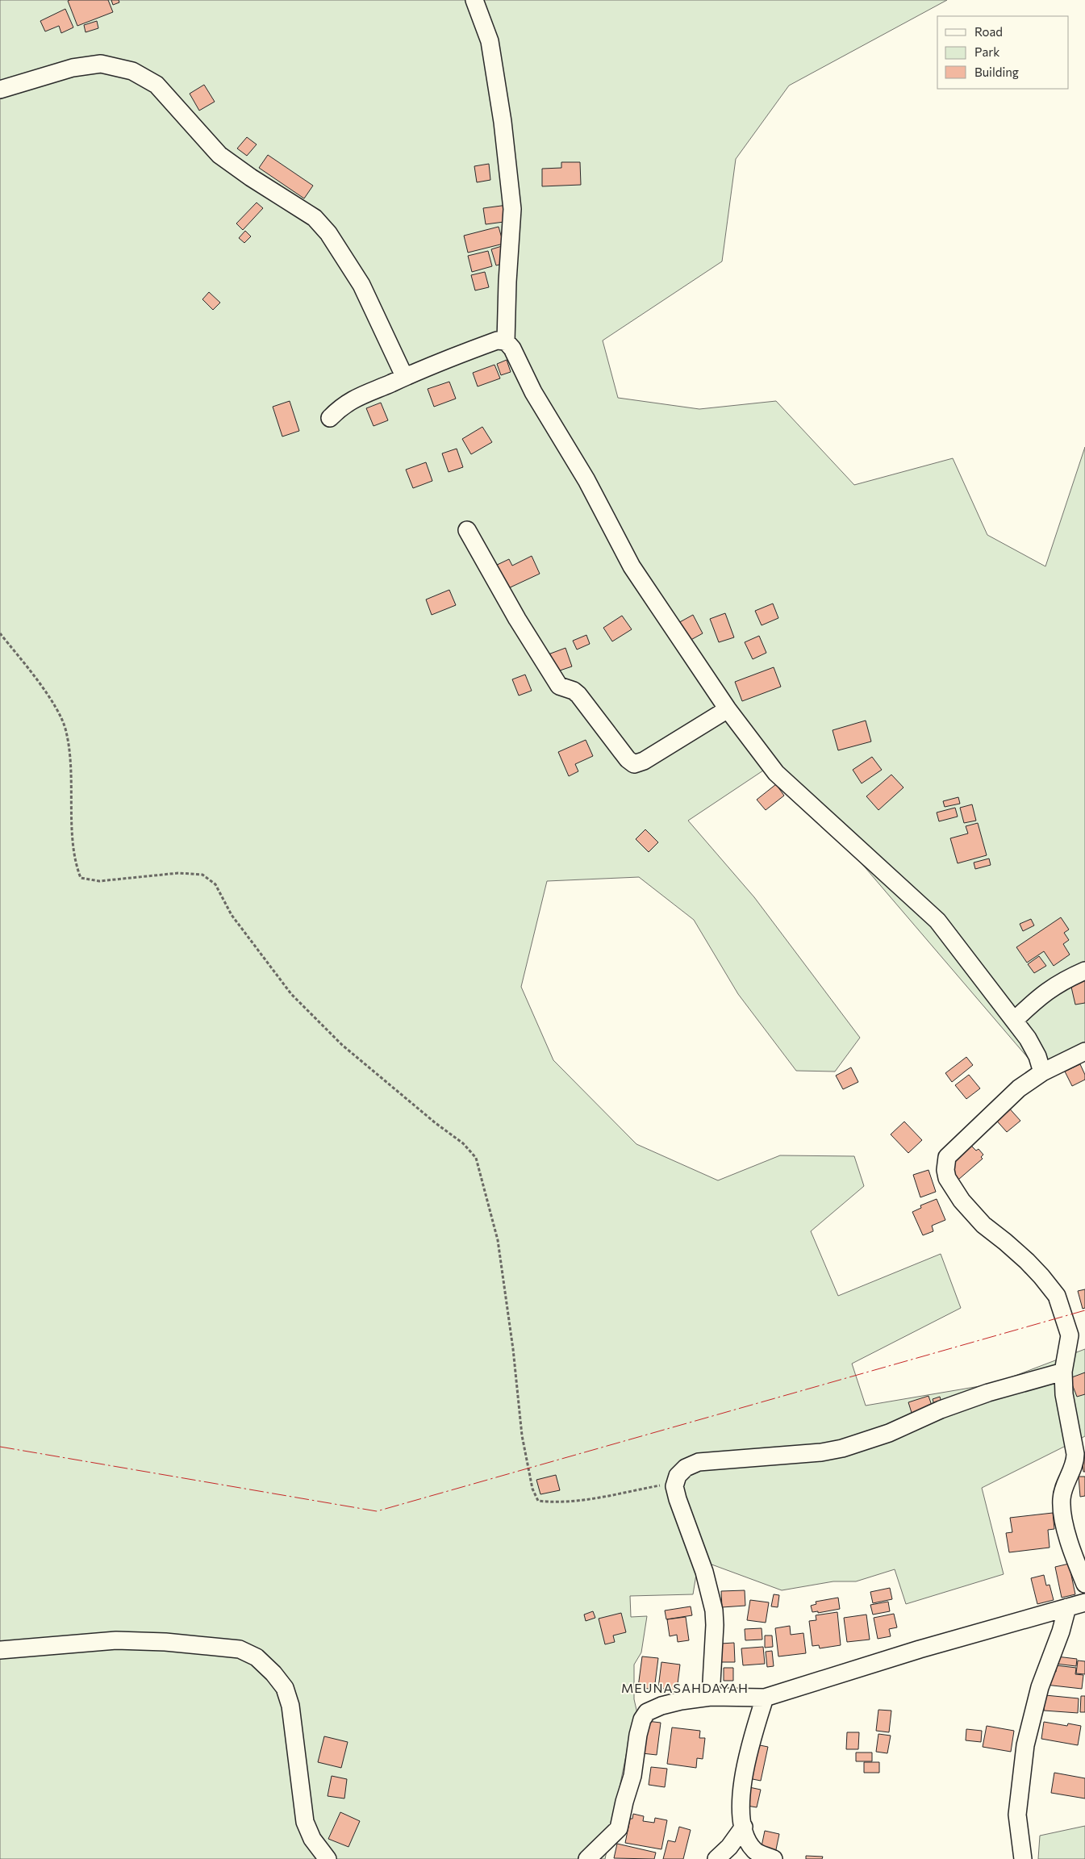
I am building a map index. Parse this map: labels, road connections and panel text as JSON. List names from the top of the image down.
{
  "districts": ["MEUNASAHDAYAH"],
  "legend": ["Road", "Park", "Building"]
}
